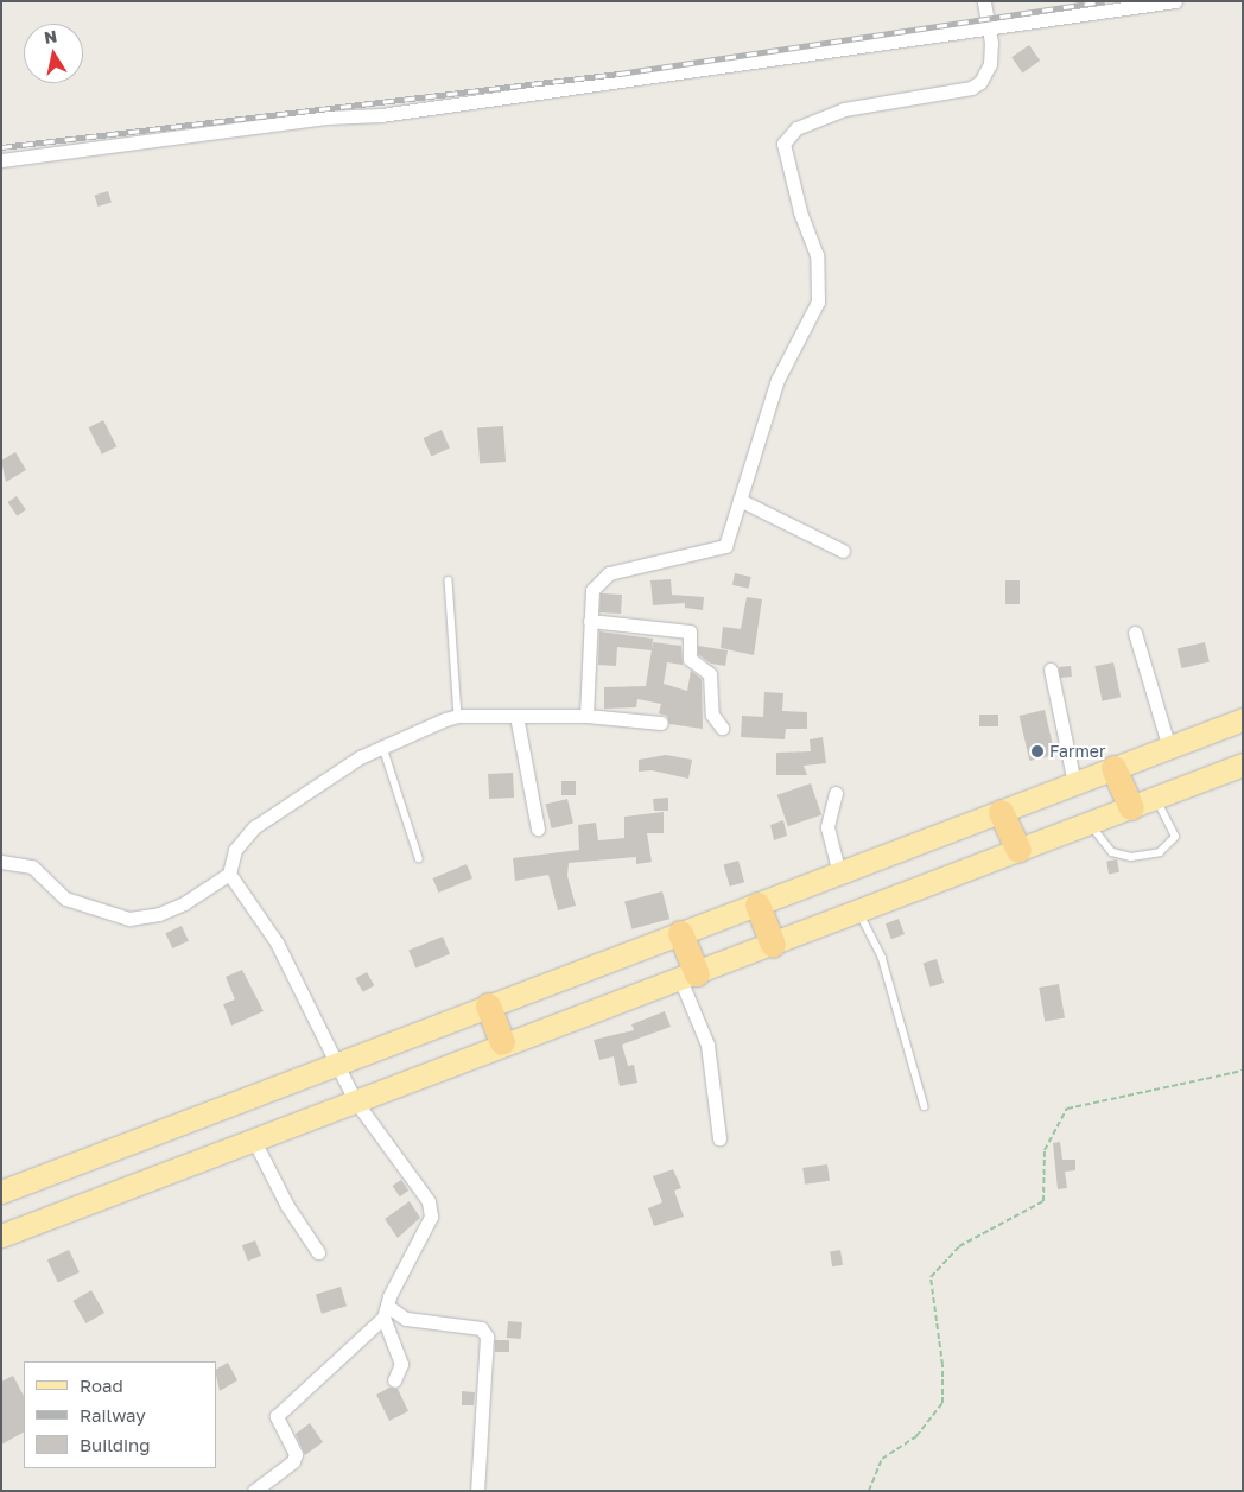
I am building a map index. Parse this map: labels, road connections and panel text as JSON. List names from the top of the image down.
{
  "places": ["Farmer"],
  "legend": ["Road", "Railway", "Building"],
  "north": "top"
}
